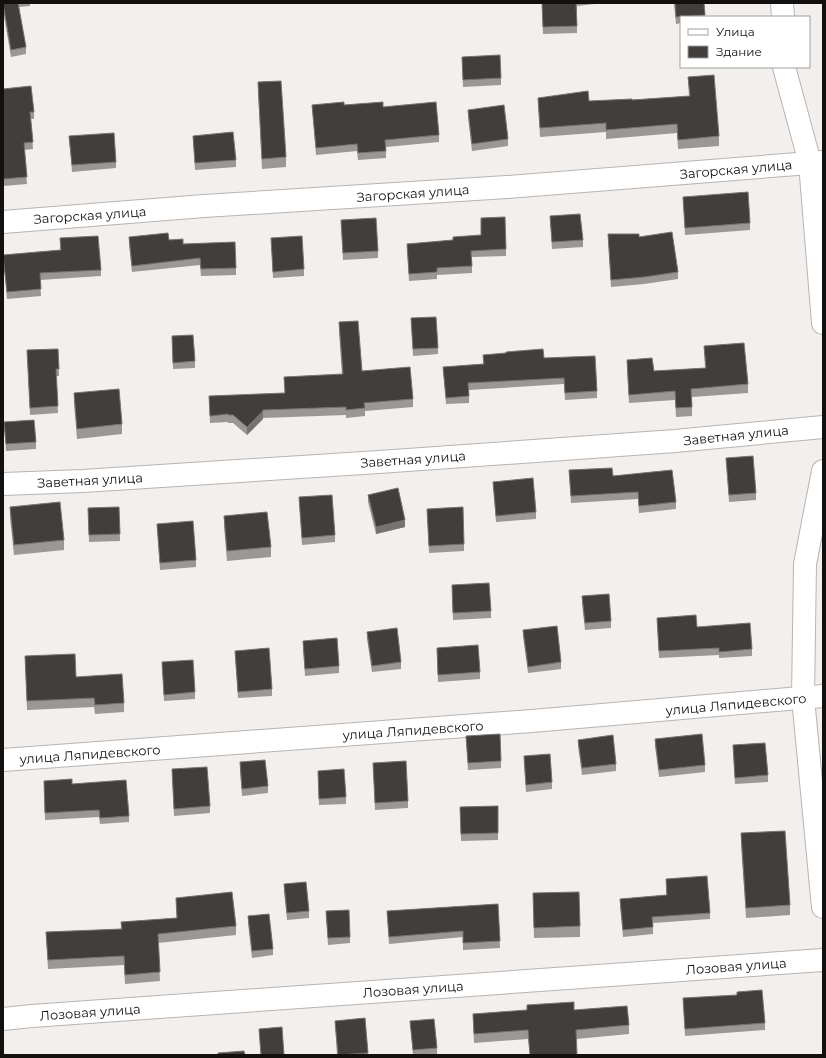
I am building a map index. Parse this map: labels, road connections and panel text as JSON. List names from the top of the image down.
{
  "streets": {
    "street": [
      "Загорская улица",
      "Заветная улица",
      "улица Ляпидевского",
      "Лозовая улица"
    ]
  },
  "legend": ["Улица", "Здание"]
}
